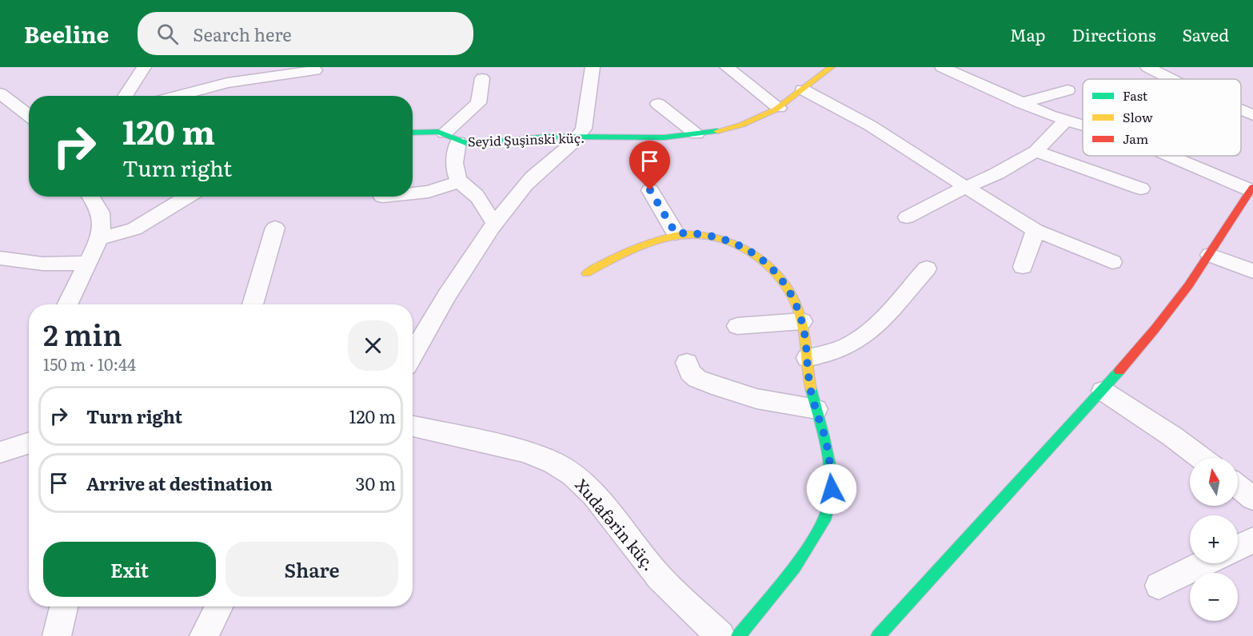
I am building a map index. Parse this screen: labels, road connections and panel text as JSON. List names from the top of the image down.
{
  "streets": {
    "street": ["Seyid Şuşinski küç.", "Xudafərin küç."]
  },
  "legend": ["Fast", "Slow", "Jam"],
  "north": "top",
  "page": {
    "header": "Beeline",
    "search": "Search here",
    "nav": ["Map", "Directions", "Saved"],
    "turn": ["120 m", "Turn right"],
    "heading": ["2 min", "150 m · 10:44"],
    "list": [
      {
        "name": "Turn right",
        "value": "120 m"
      },
      {
        "name": "Arrive at destination",
        "value": "30 m"
      }
    ],
    "map_buttons": ["+", "−"],
    "buttons": ["Exit", "Share"]
  }
}
